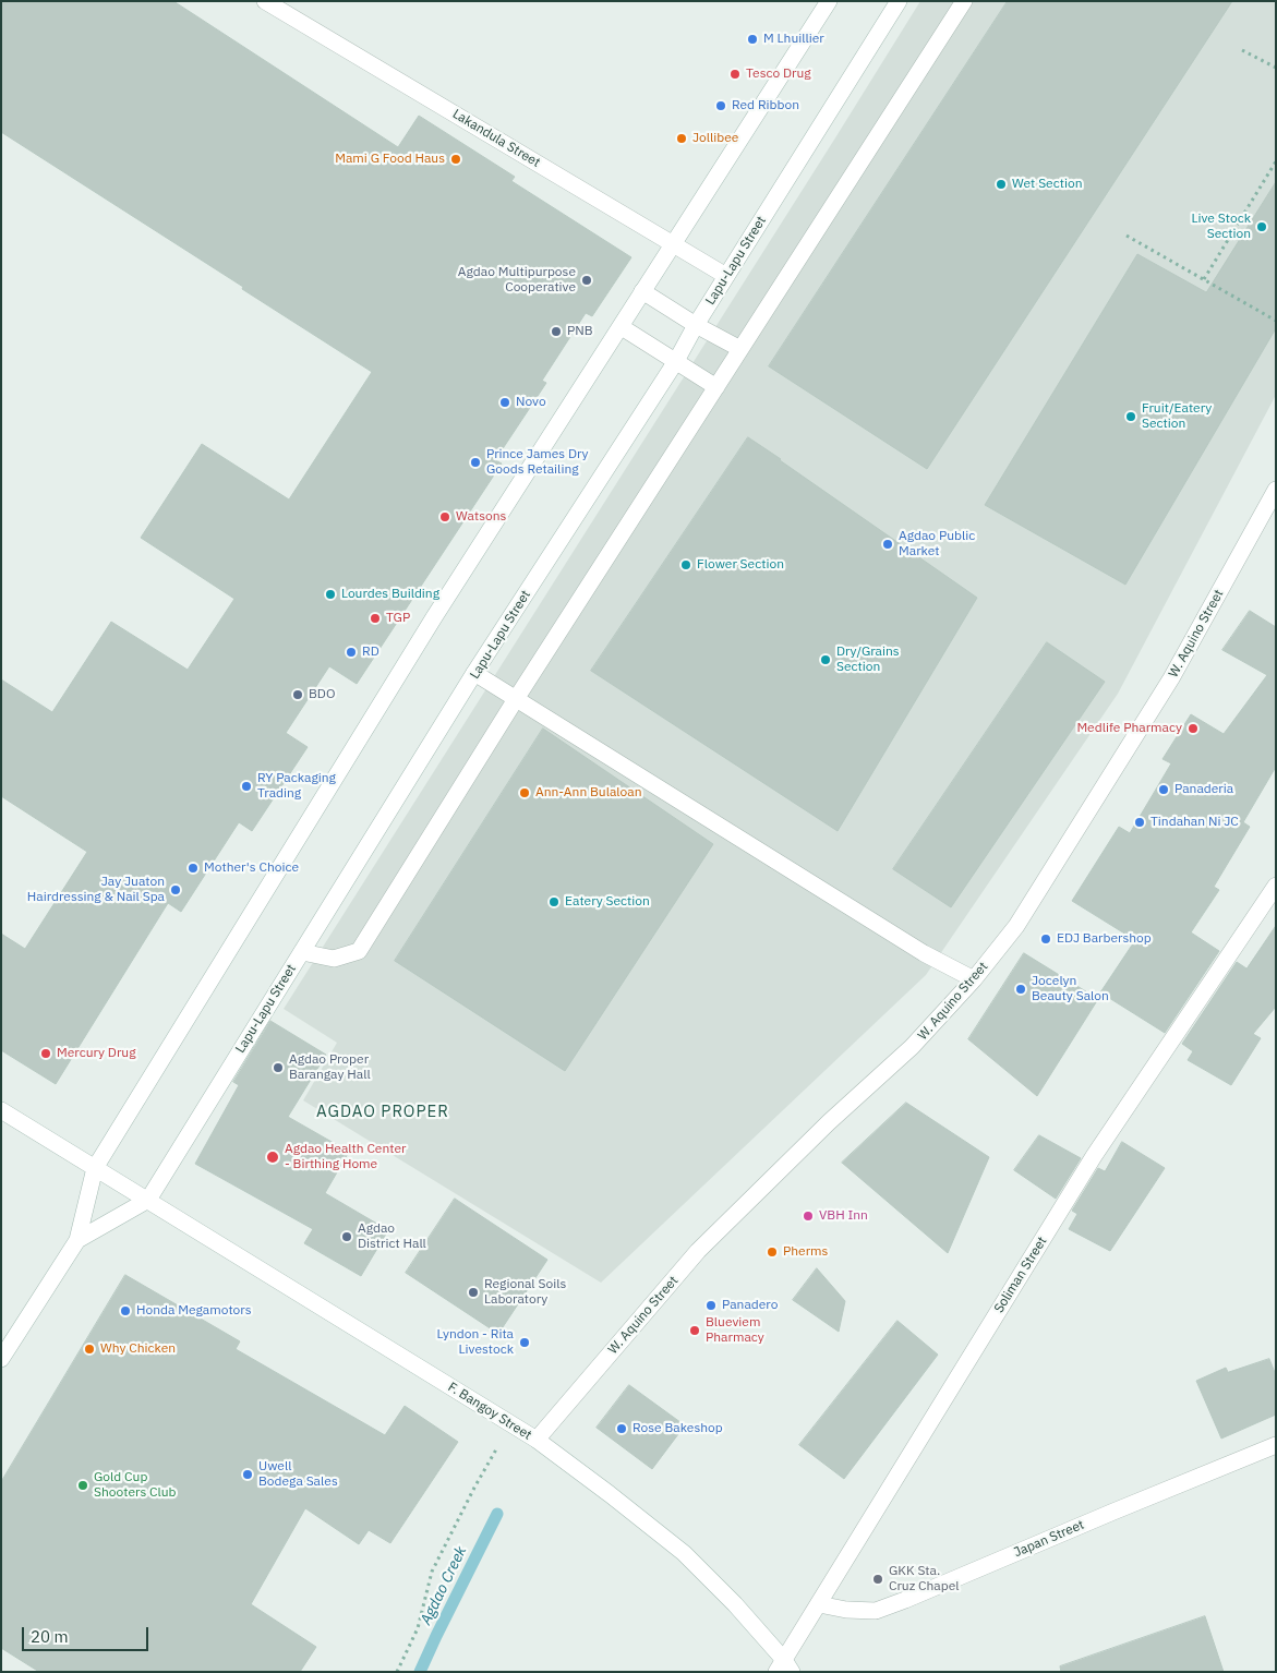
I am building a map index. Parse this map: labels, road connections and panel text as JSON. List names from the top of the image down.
{
  "streets": {
    "street": [
      "Lakandula Street",
      "Lapu-Lapu Street",
      "W. Aquino Street",
      "Soliman Street",
      "F. Bangoy Street",
      "Japan Street"
    ]
  },
  "crossings": [
    ["Lakandula Street", "Lapu-Lapu Street"],
    ["Lapu-Lapu Street", "F. Bangoy Street"],
    ["W. Aquino Street", "F. Bangoy Street"],
    ["Soliman Street", "F. Bangoy Street"],
    ["Soliman Street", "Japan Street"]
  ],
  "districts": ["AGDAO PROPER"],
  "water": ["Agdao Creek"],
  "places": [
    "M Lhuillier",
    "Tesco Drug",
    "Red Ribbon",
    "Jollibee",
    "Mami G Food Haus",
    "Wet Section",
    "Live Stock Section",
    "Agdao Multipurpose Cooperative",
    "PNB",
    "Novo",
    "Fruit/Eatery Section",
    "Prince James Dry Goods Retailing",
    "Watsons",
    "Agdao Public Market",
    "Flower Section",
    "Lourdes Building",
    "TGP",
    "RD",
    "Dry/Grains Section",
    "BDO",
    "Medlife Pharmacy",
    "RY Packaging Trading",
    "Panaderia",
    "Ann-Ann Bulaloan",
    "Tindahan Ni JC",
    "Mother's Choice",
    "Jay Juaton Hairdressing & Nail Spa",
    "Eatery Section",
    "EDJ Barbershop",
    "Jocelyn Beauty Salon",
    "Mercury Drug",
    "Agdao Proper Barangay Hall",
    "Agdao Health Center - Birthing Home",
    "VBH Inn",
    "Agdao District Hall",
    "Pherms",
    "Regional Soils Laboratory",
    "Panadero",
    "Honda Megamotors",
    "Blueviem Pharmacy",
    "Lyndon - Rita Livestock",
    "Why Chicken",
    "Rose Bakeshop",
    "Uwell Bodega Sales",
    "Gold Cup Shooters Club",
    "GKK Sta. Cruz Chapel"
  ],
  "scale_bar": "20 m"
}
